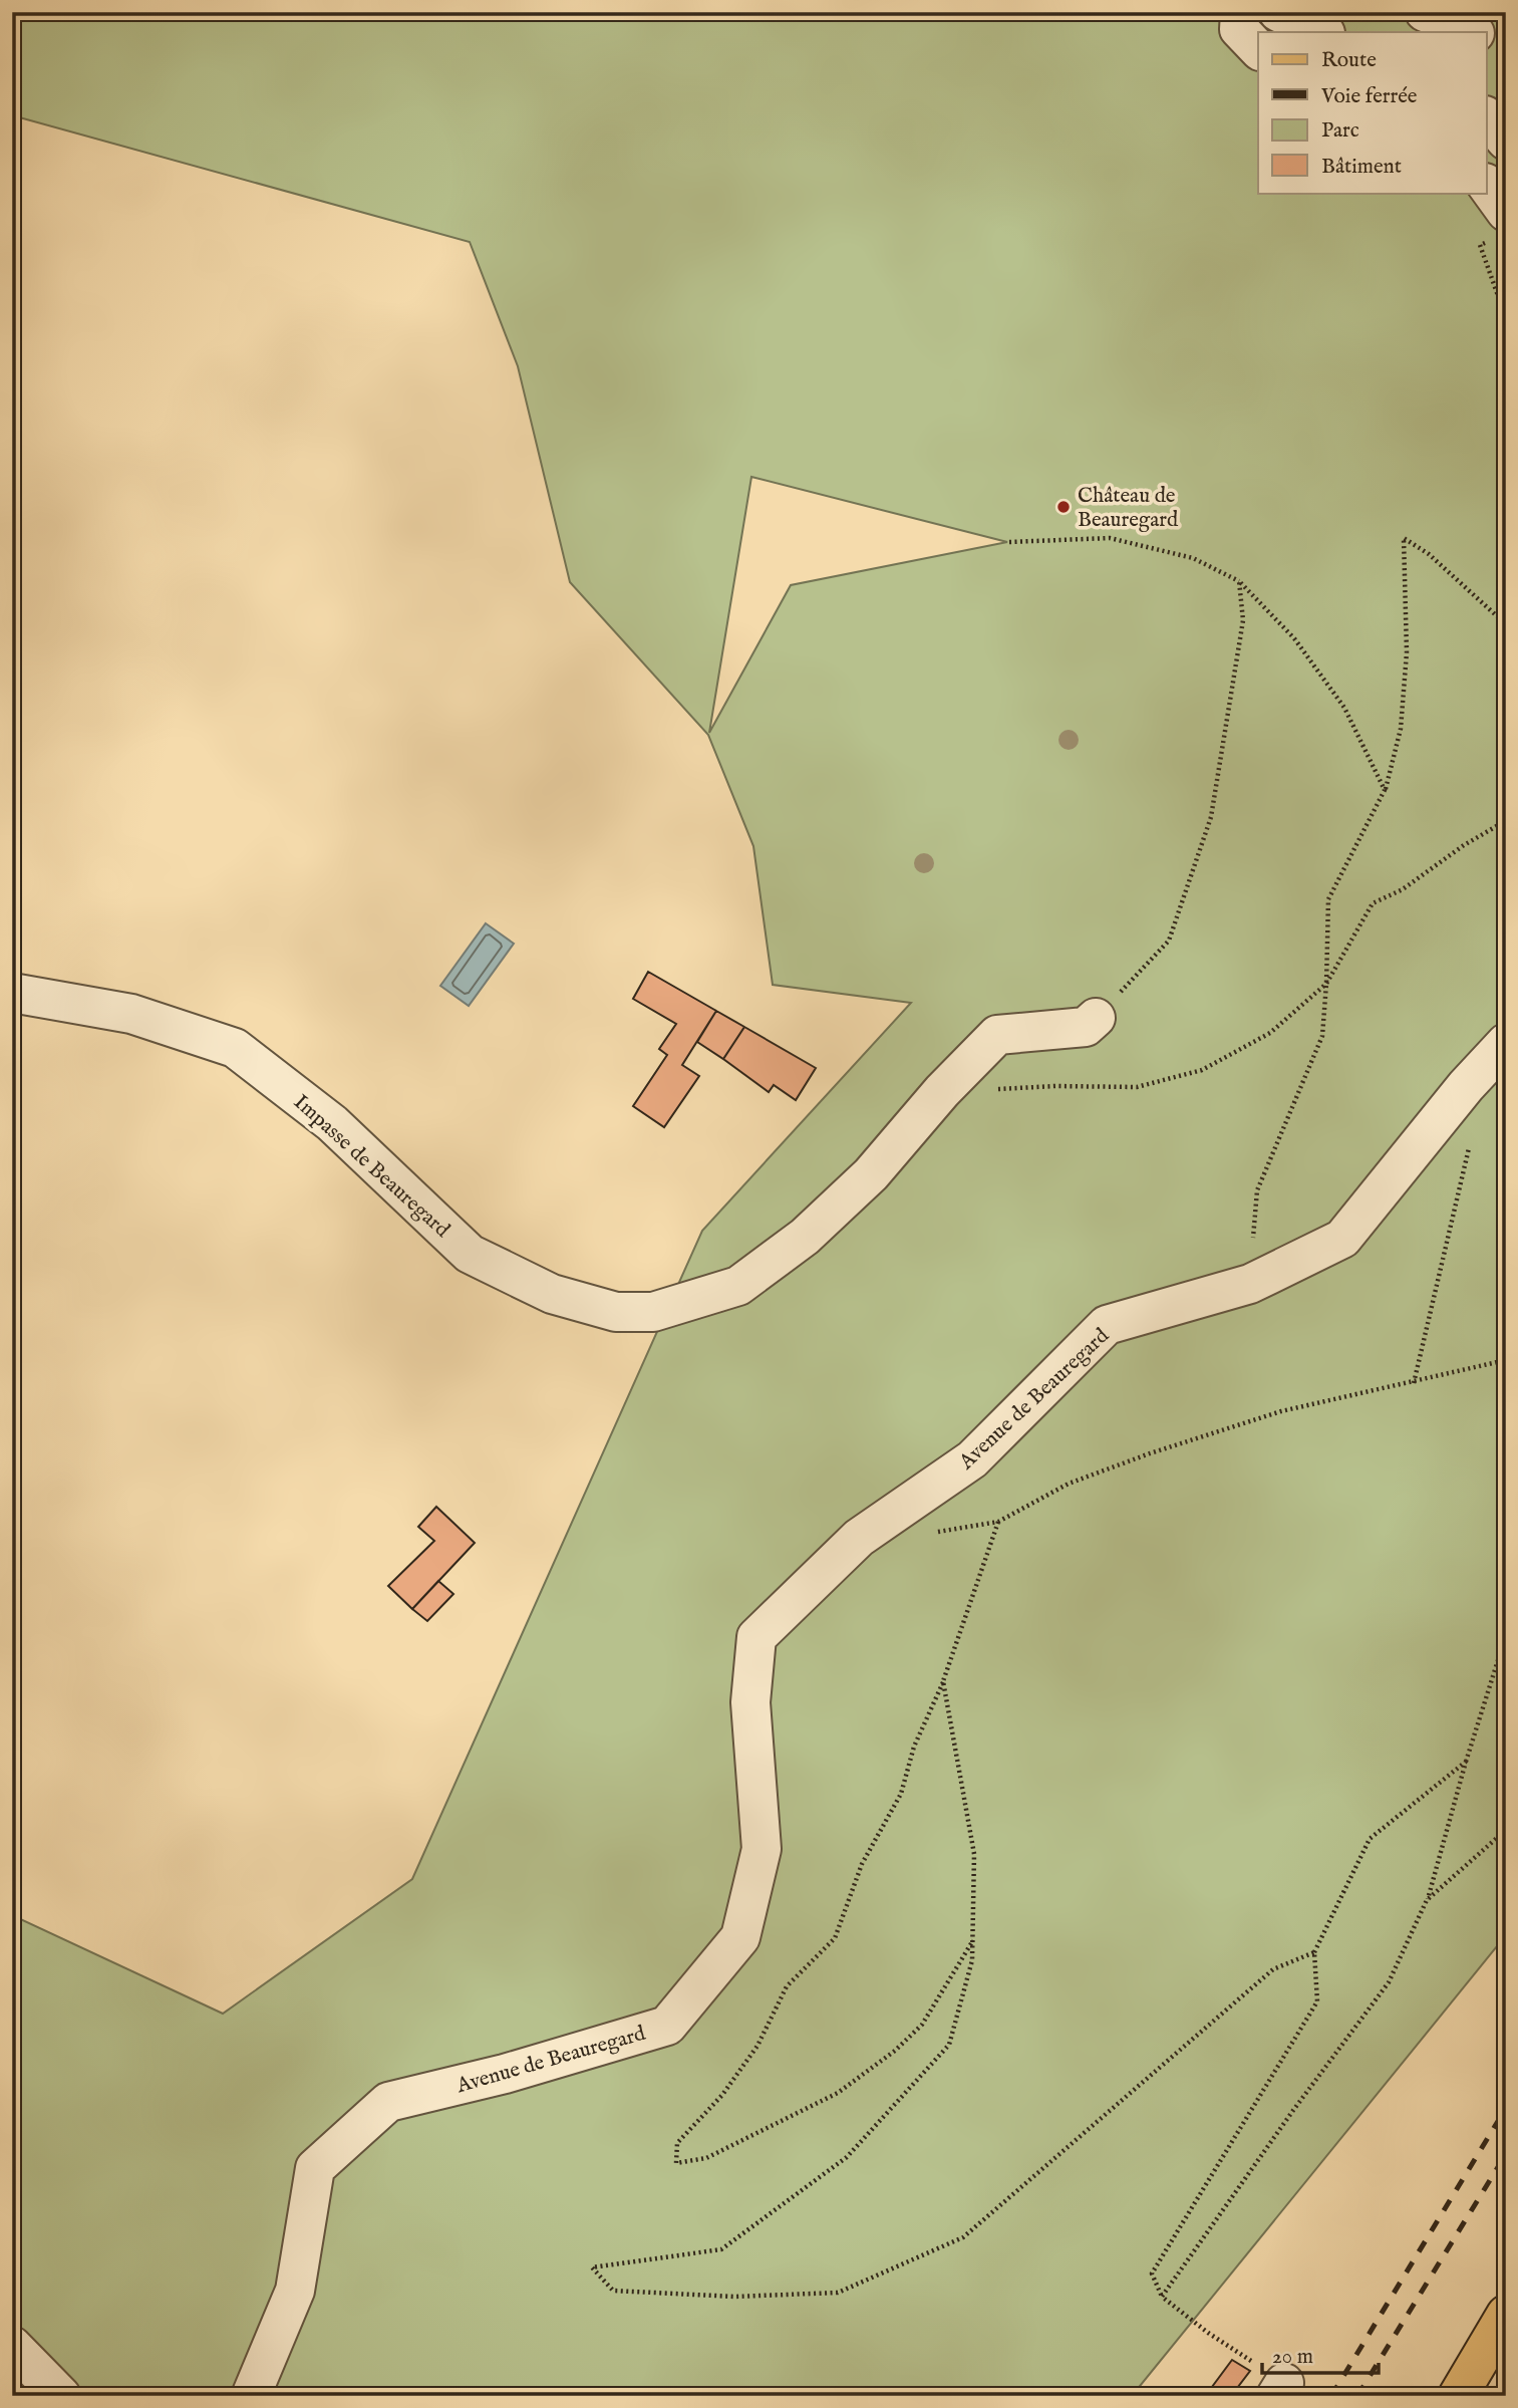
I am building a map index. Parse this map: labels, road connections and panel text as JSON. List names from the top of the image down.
{
  "streets": {
    "street": ["Impasse de Beauregard", "Avenue de Beauregard"]
  },
  "places": ["Château de Beauregard"],
  "legend": [
    "Route",
    "Voie ferrée",
    "Parc",
    "Bâtiment"
  ],
  "scale_bar": "20 m"
}
